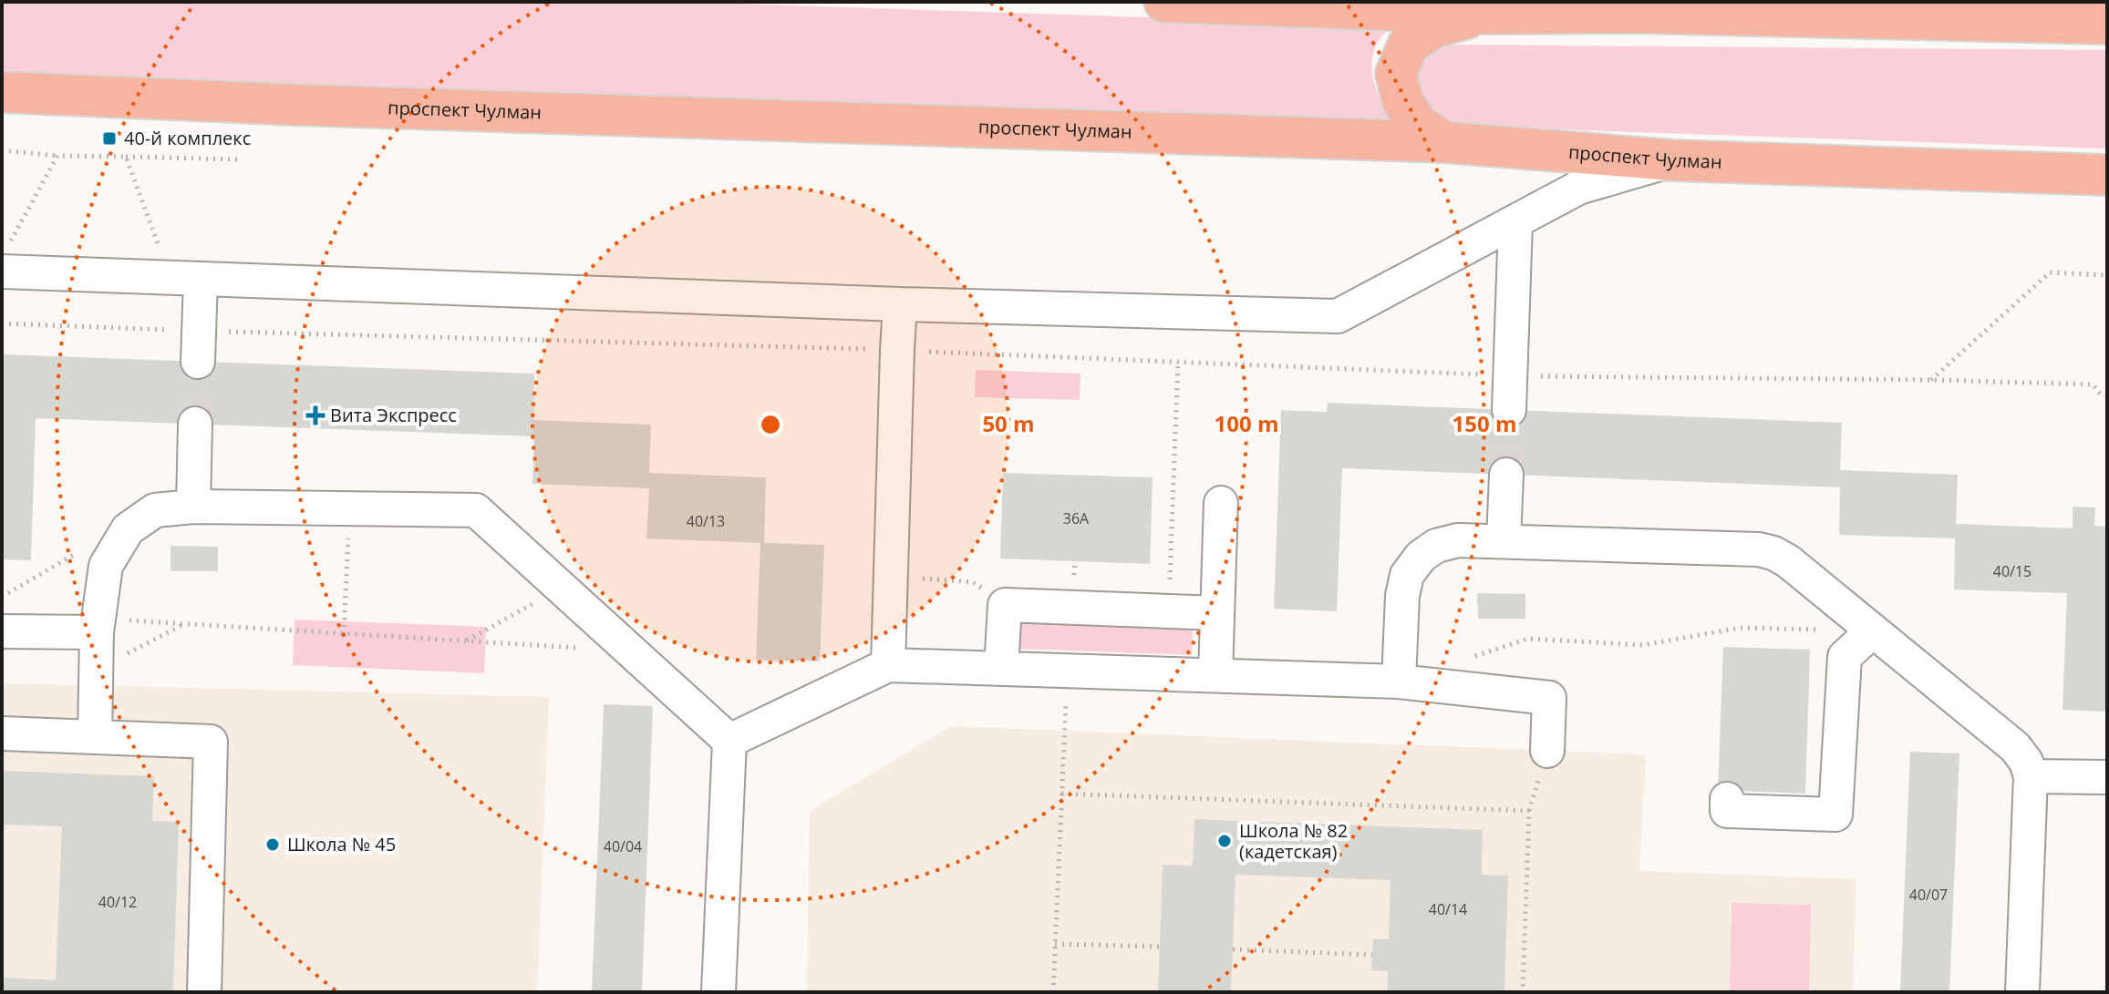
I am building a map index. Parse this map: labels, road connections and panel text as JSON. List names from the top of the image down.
{
  "streets": {
    "main road": ["проспект Чулман"]
  },
  "places": {
    "transit": ["40-й комплекс"],
    "health": ["Вита Экспресс"],
    "other": ["Школа № 82 (кадетская)", "Школа № 45"]
  },
  "house_numbers": [
    "36А",
    "40/13",
    "40/15",
    "40/04",
    "40/07",
    "40/12",
    "40/14"
  ],
  "rings": ["50 m", "100 m", "150 m"]
}
